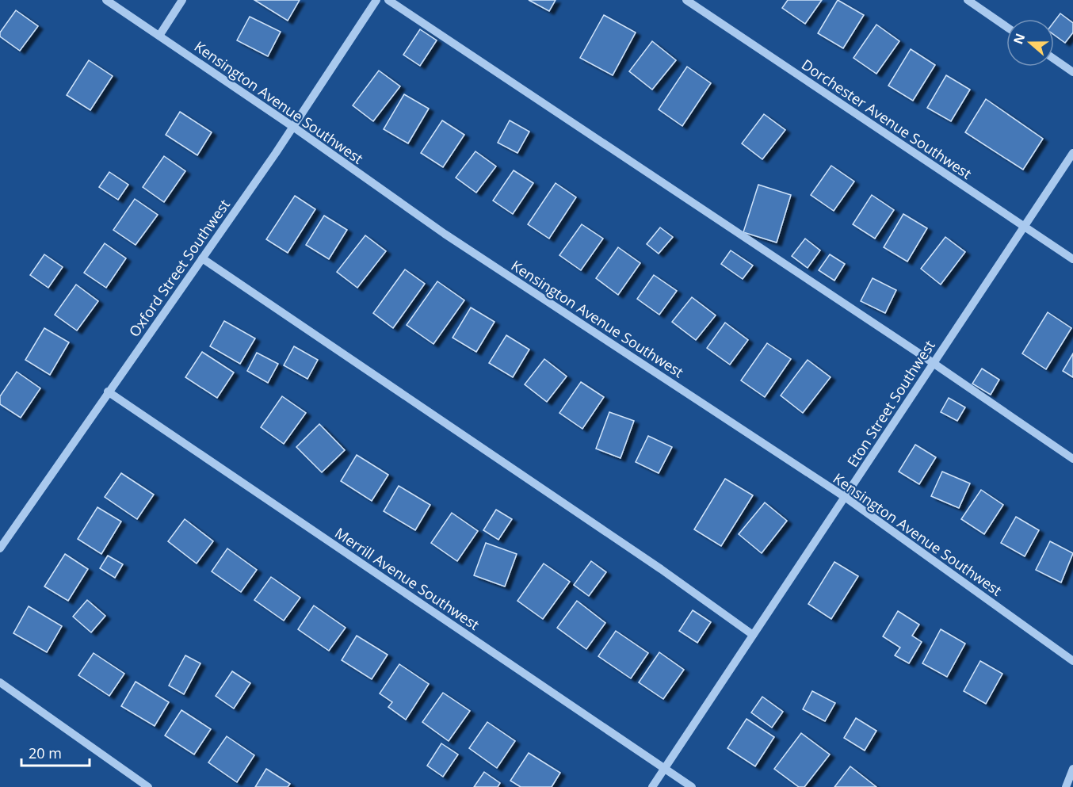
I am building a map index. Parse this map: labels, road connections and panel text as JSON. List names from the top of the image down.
{
  "streets": {
    "street": [
      "Kensington Avenue Southwest",
      "Dorchester Avenue Southwest",
      "Oxford Street Southwest",
      "Eton Street Southwest",
      "Merrill Avenue Southwest"
    ]
  },
  "crossings": [
    ["Kensington Avenue Southwest", "Oxford Street Southwest"],
    ["Kensington Avenue Southwest", "Eton Street Southwest"],
    ["Dorchester Avenue Southwest", "Eton Street Southwest"],
    ["Oxford Street Southwest", "Merrill Avenue Southwest"],
    ["Eton Street Southwest", "Merrill Avenue Southwest"]
  ],
  "scale_bar": "20 m",
  "north": "left"
}
